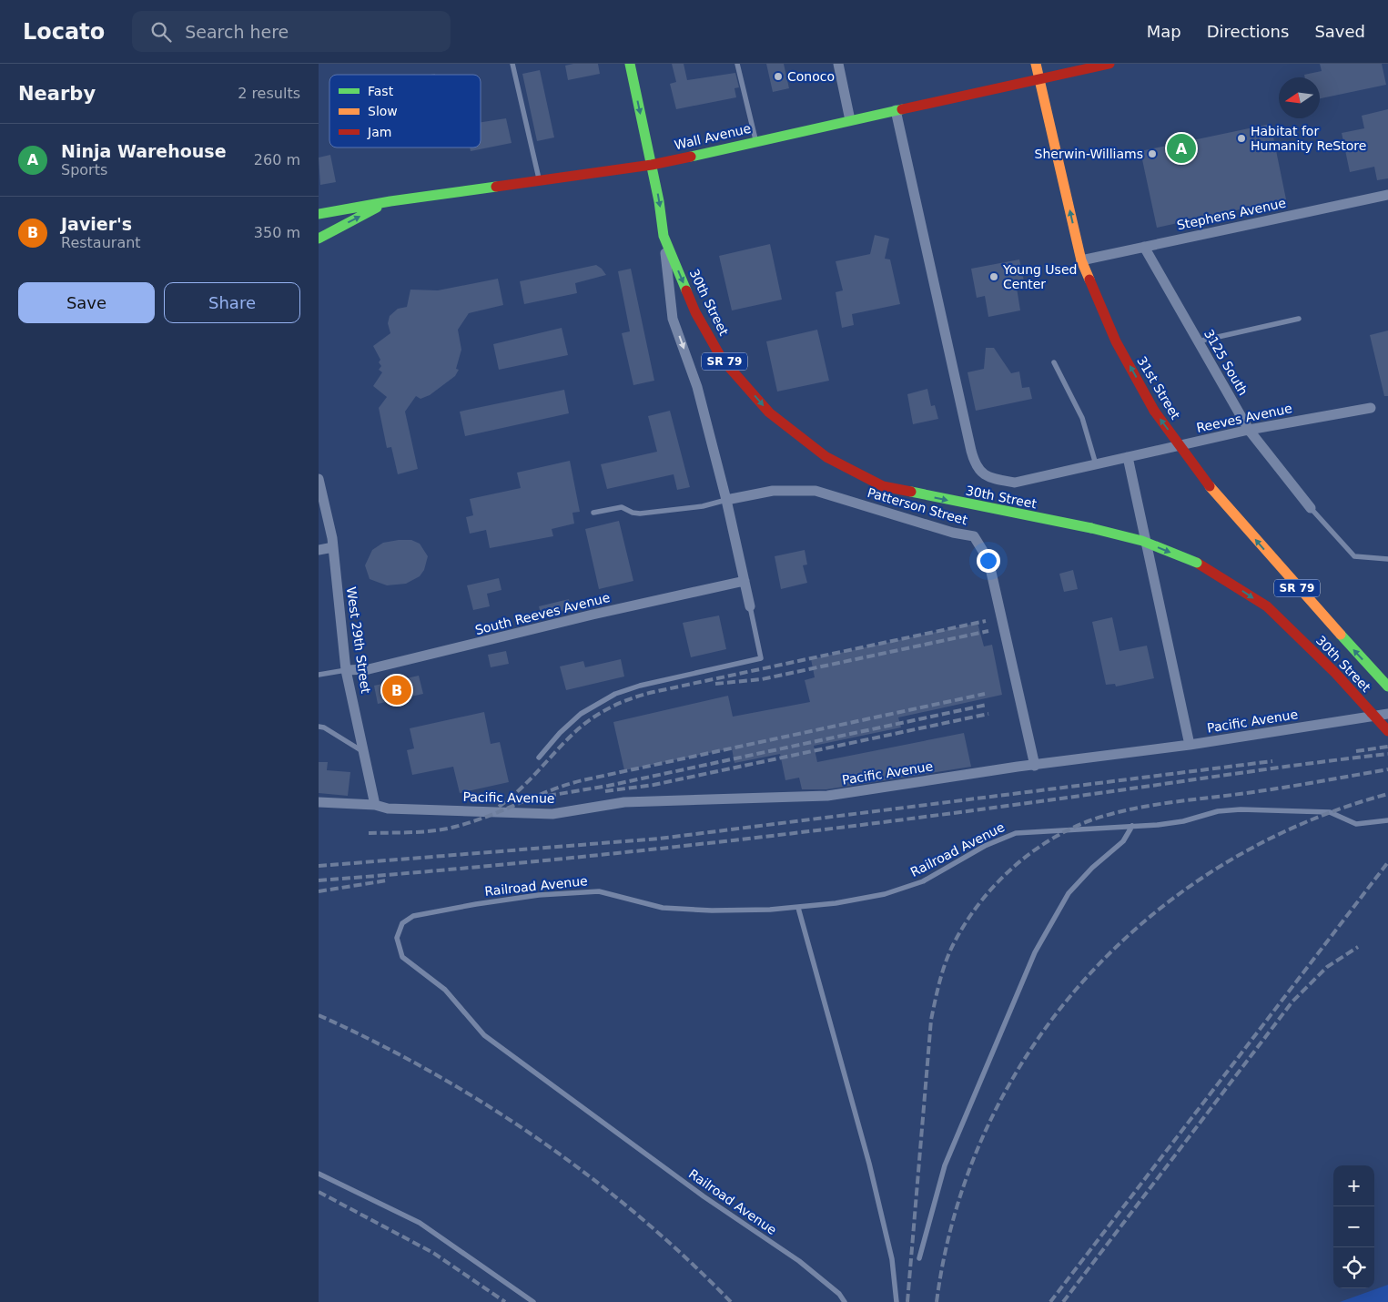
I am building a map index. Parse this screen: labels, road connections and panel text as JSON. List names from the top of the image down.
{
  "streets": {
    "main road": [
      "Wall Avenue",
      "30th Street",
      "SR 79",
      "31st Street"
    ],
    "street": [
      "Stephens Avenue",
      "3125 South",
      "Reeves Avenue",
      "Patterson Street",
      "South Reeves Avenue",
      "West 29th Street",
      "Pacific Avenue"
    ],
    "lane": ["Railroad Avenue"]
  },
  "crossings": [
    ["Wall Avenue", "30th Street"],
    ["Wall Avenue", "31st Street"],
    ["Wall Avenue", "Reeves Avenue"],
    ["Stephens Avenue", "3125 South"],
    ["Stephens Avenue", "31st Street"],
    ["30th Street", "Patterson Street"],
    ["30th Street", "South Reeves Avenue"],
    ["3125 South", "Reeves Avenue"],
    ["Patterson Street", "Pacific Avenue"],
    ["South Reeves Avenue", "West 29th Street"],
    ["West 29th Street", "Pacific Avenue"]
  ],
  "one_way": ["30th Street", "31st Street"],
  "places": [
    "Conoco",
    "Habitat for Humanity ReStore",
    "Sherwin-Williams",
    "Young Used Center"
  ],
  "legend": ["Fast", "Slow", "Jam"],
  "north": "left",
  "page": {
    "header": "Locato",
    "search": "Search here",
    "nav": ["Map", "Directions", "Saved"],
    "heading": ["Nearby", "2 results"],
    "list": [
      {
        "mark": "A",
        "name": "Ninja Warehouse",
        "note": "Sports",
        "value": "260 m"
      },
      {
        "mark": "B",
        "name": "Javier's",
        "note": "Restaurant",
        "value": "350 m"
      }
    ],
    "pins": ["A", "B"],
    "buttons": ["Save", "Share"],
    "map_buttons": ["+", "−"]
  }
}
